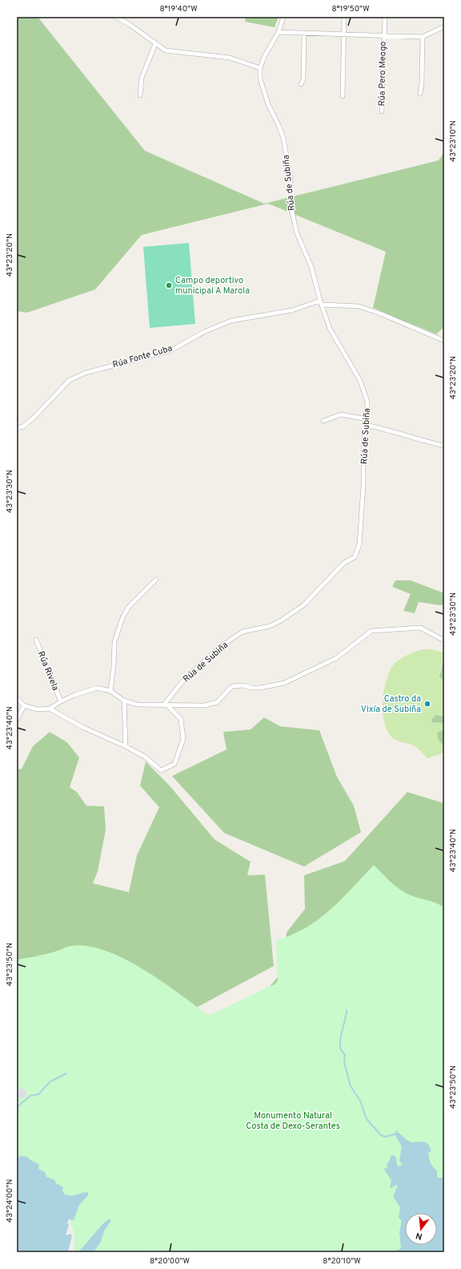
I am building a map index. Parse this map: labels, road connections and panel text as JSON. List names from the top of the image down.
{
  "streets": {
    "street": [
      "Rúa Pero Meogo",
      "Rúa de Subiña",
      "Rúa Fonte Cuba",
      "Rúa Rivela"
    ]
  },
  "crossings": [
    ["Rúa de Subiña", "Rúa Fonte Cuba"]
  ],
  "parks": ["Monumento Natural Costa de Dexo-Serantes"],
  "places": ["Campo deportivo municipal A Marola", "Castro da Vixía de Subiña"],
  "north": "bottom",
  "coordinates": [
    "8°19'40\"W",
    "8°19'50\"W",
    "43°23'10\"N",
    "43°23'20\"N",
    "43°23'30\"N",
    "43°23'40\"N",
    "43°23'50\"N",
    "43°24'00\"N",
    "8°20'00\"W",
    "8°20'10\"W"
  ]
}
